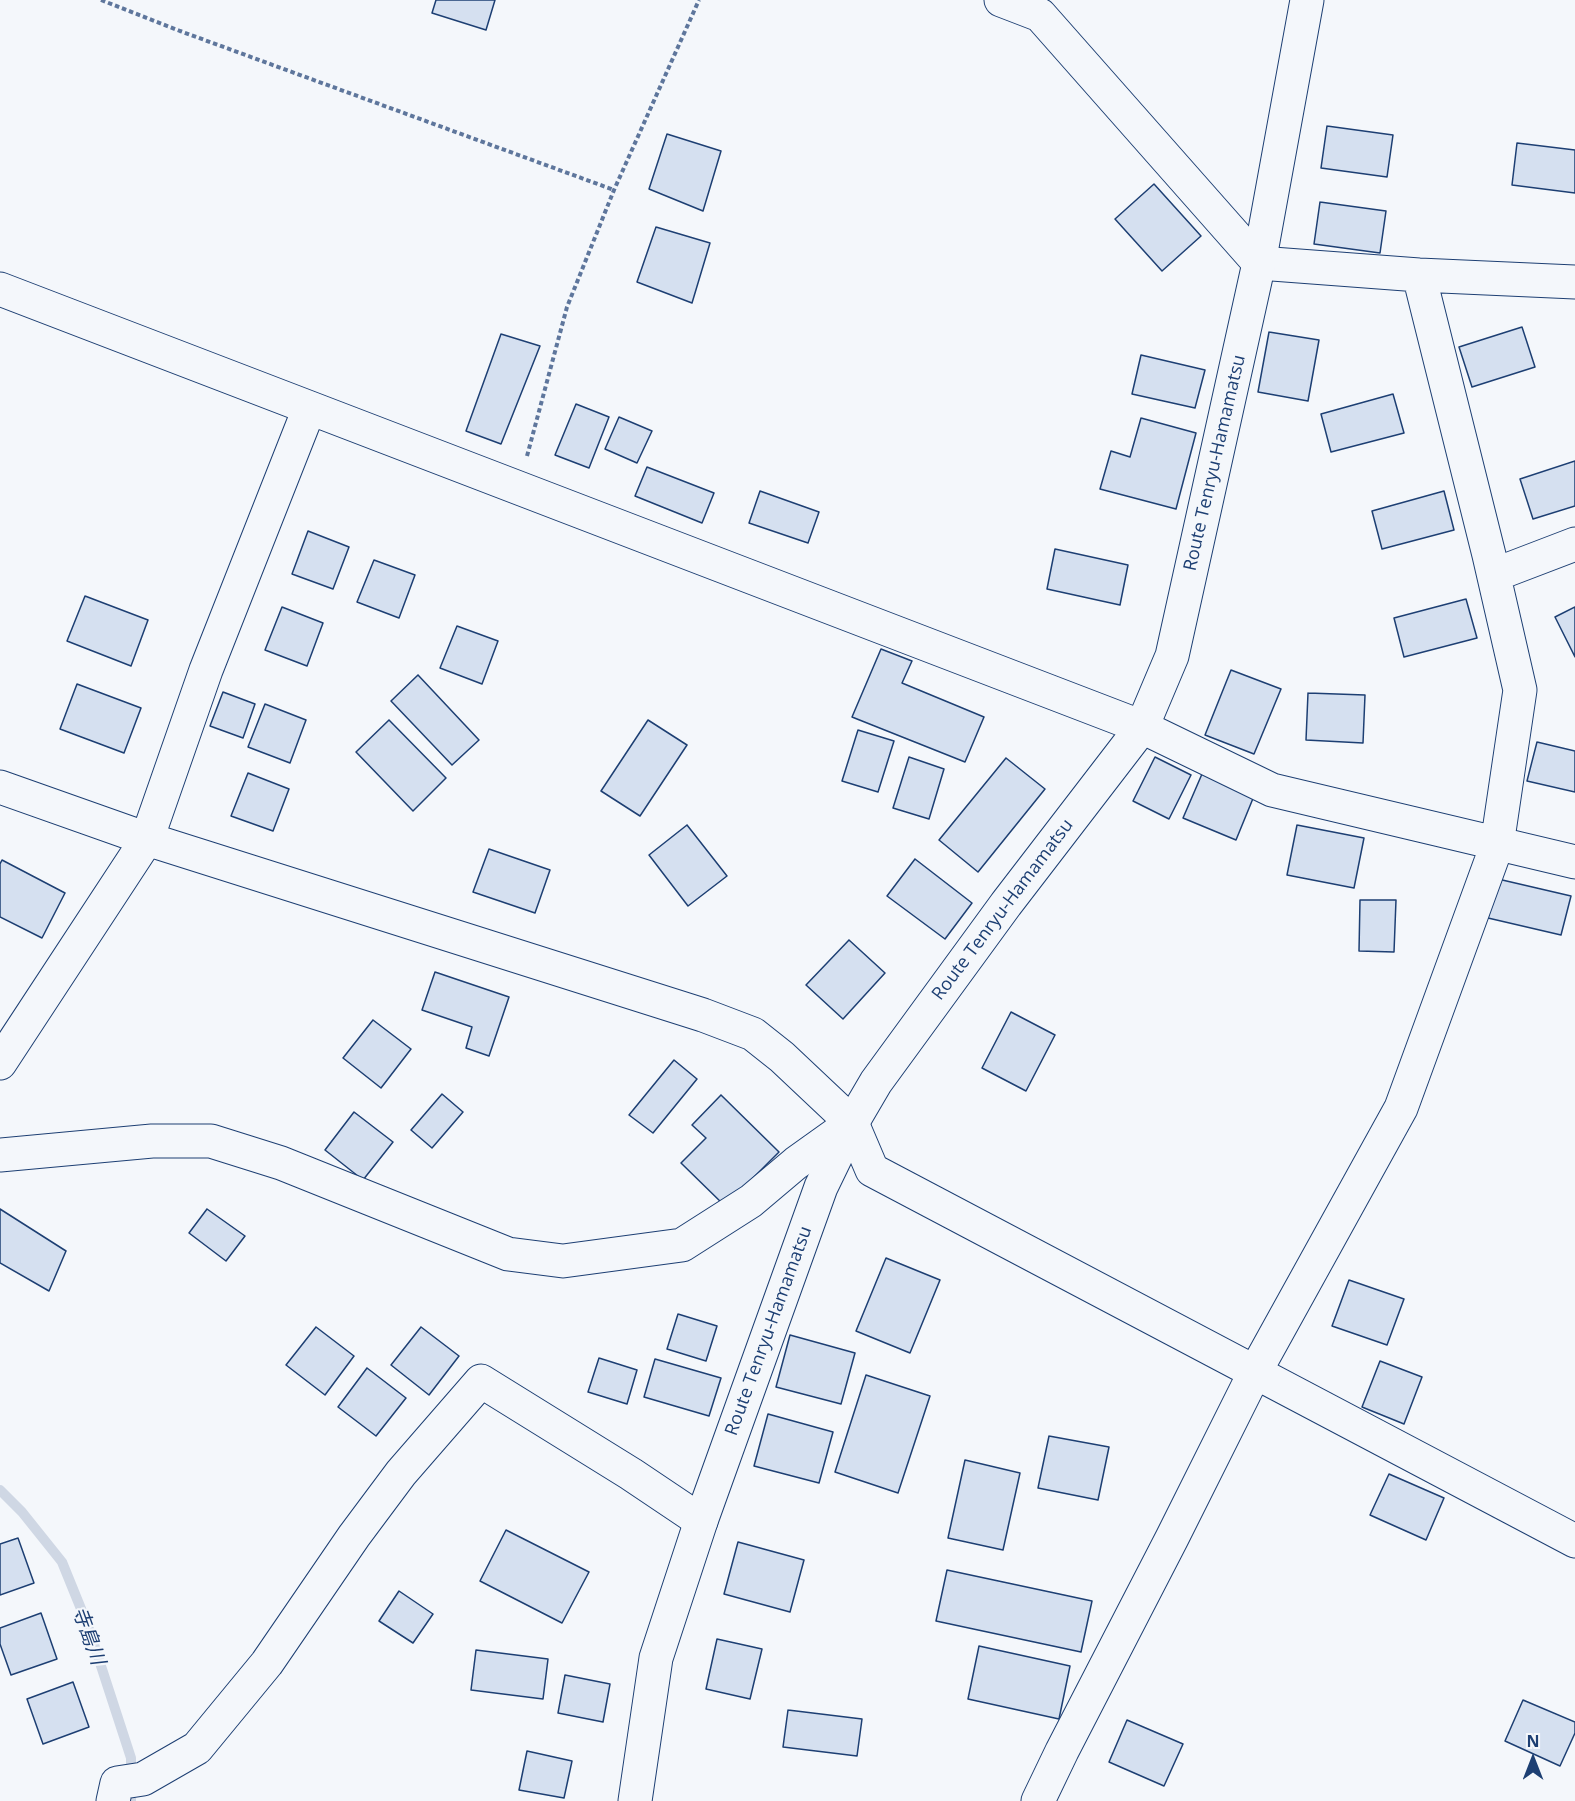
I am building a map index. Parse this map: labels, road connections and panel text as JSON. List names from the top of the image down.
{
  "streets": {
    "street": ["Route Tenryu-Hamamatsu"]
  },
  "water": ["寺島川"],
  "north": "top"
}
